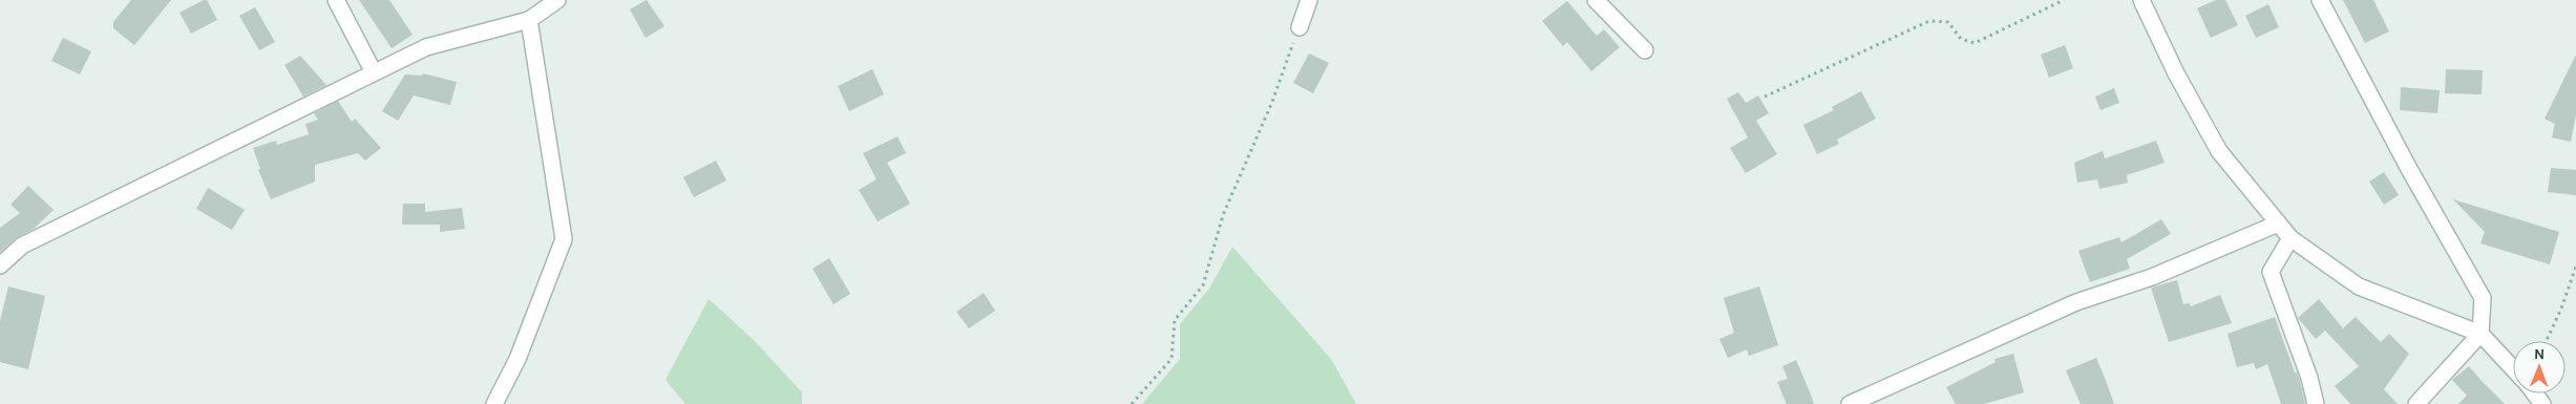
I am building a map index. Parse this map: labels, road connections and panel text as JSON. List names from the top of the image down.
{
  "north": "top"
}
